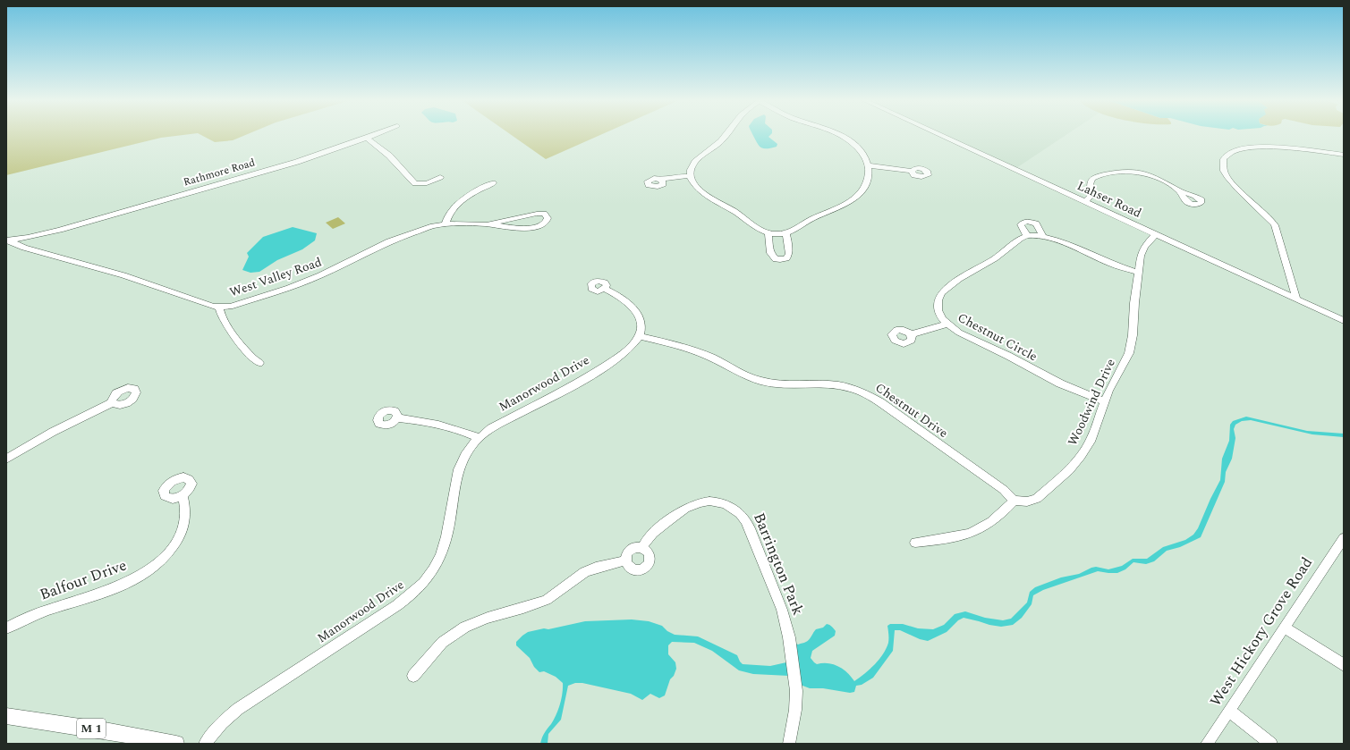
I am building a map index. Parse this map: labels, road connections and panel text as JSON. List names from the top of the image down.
{
  "streets": {
    "main road": ["M 1"],
    "street": [
      "Rathmore Road",
      "Lahser Road",
      "West Valley Road",
      "Chestnut Circle",
      "Manorwood Drive",
      "Woodwind Drive",
      "Chestnut Drive",
      "Barrington Park",
      "Balfour Drive",
      "West Hickory Grove Road"
    ]
  },
  "crossings": [
    ["Rathmore Road", "West Valley Road"],
    ["Lahser Road", "Woodwind Drive"],
    ["Chestnut Circle", "Woodwind Drive"],
    ["Manorwood Drive", "Chestnut Drive"],
    ["Woodwind Drive", "Chestnut Drive"]
  ]
}
